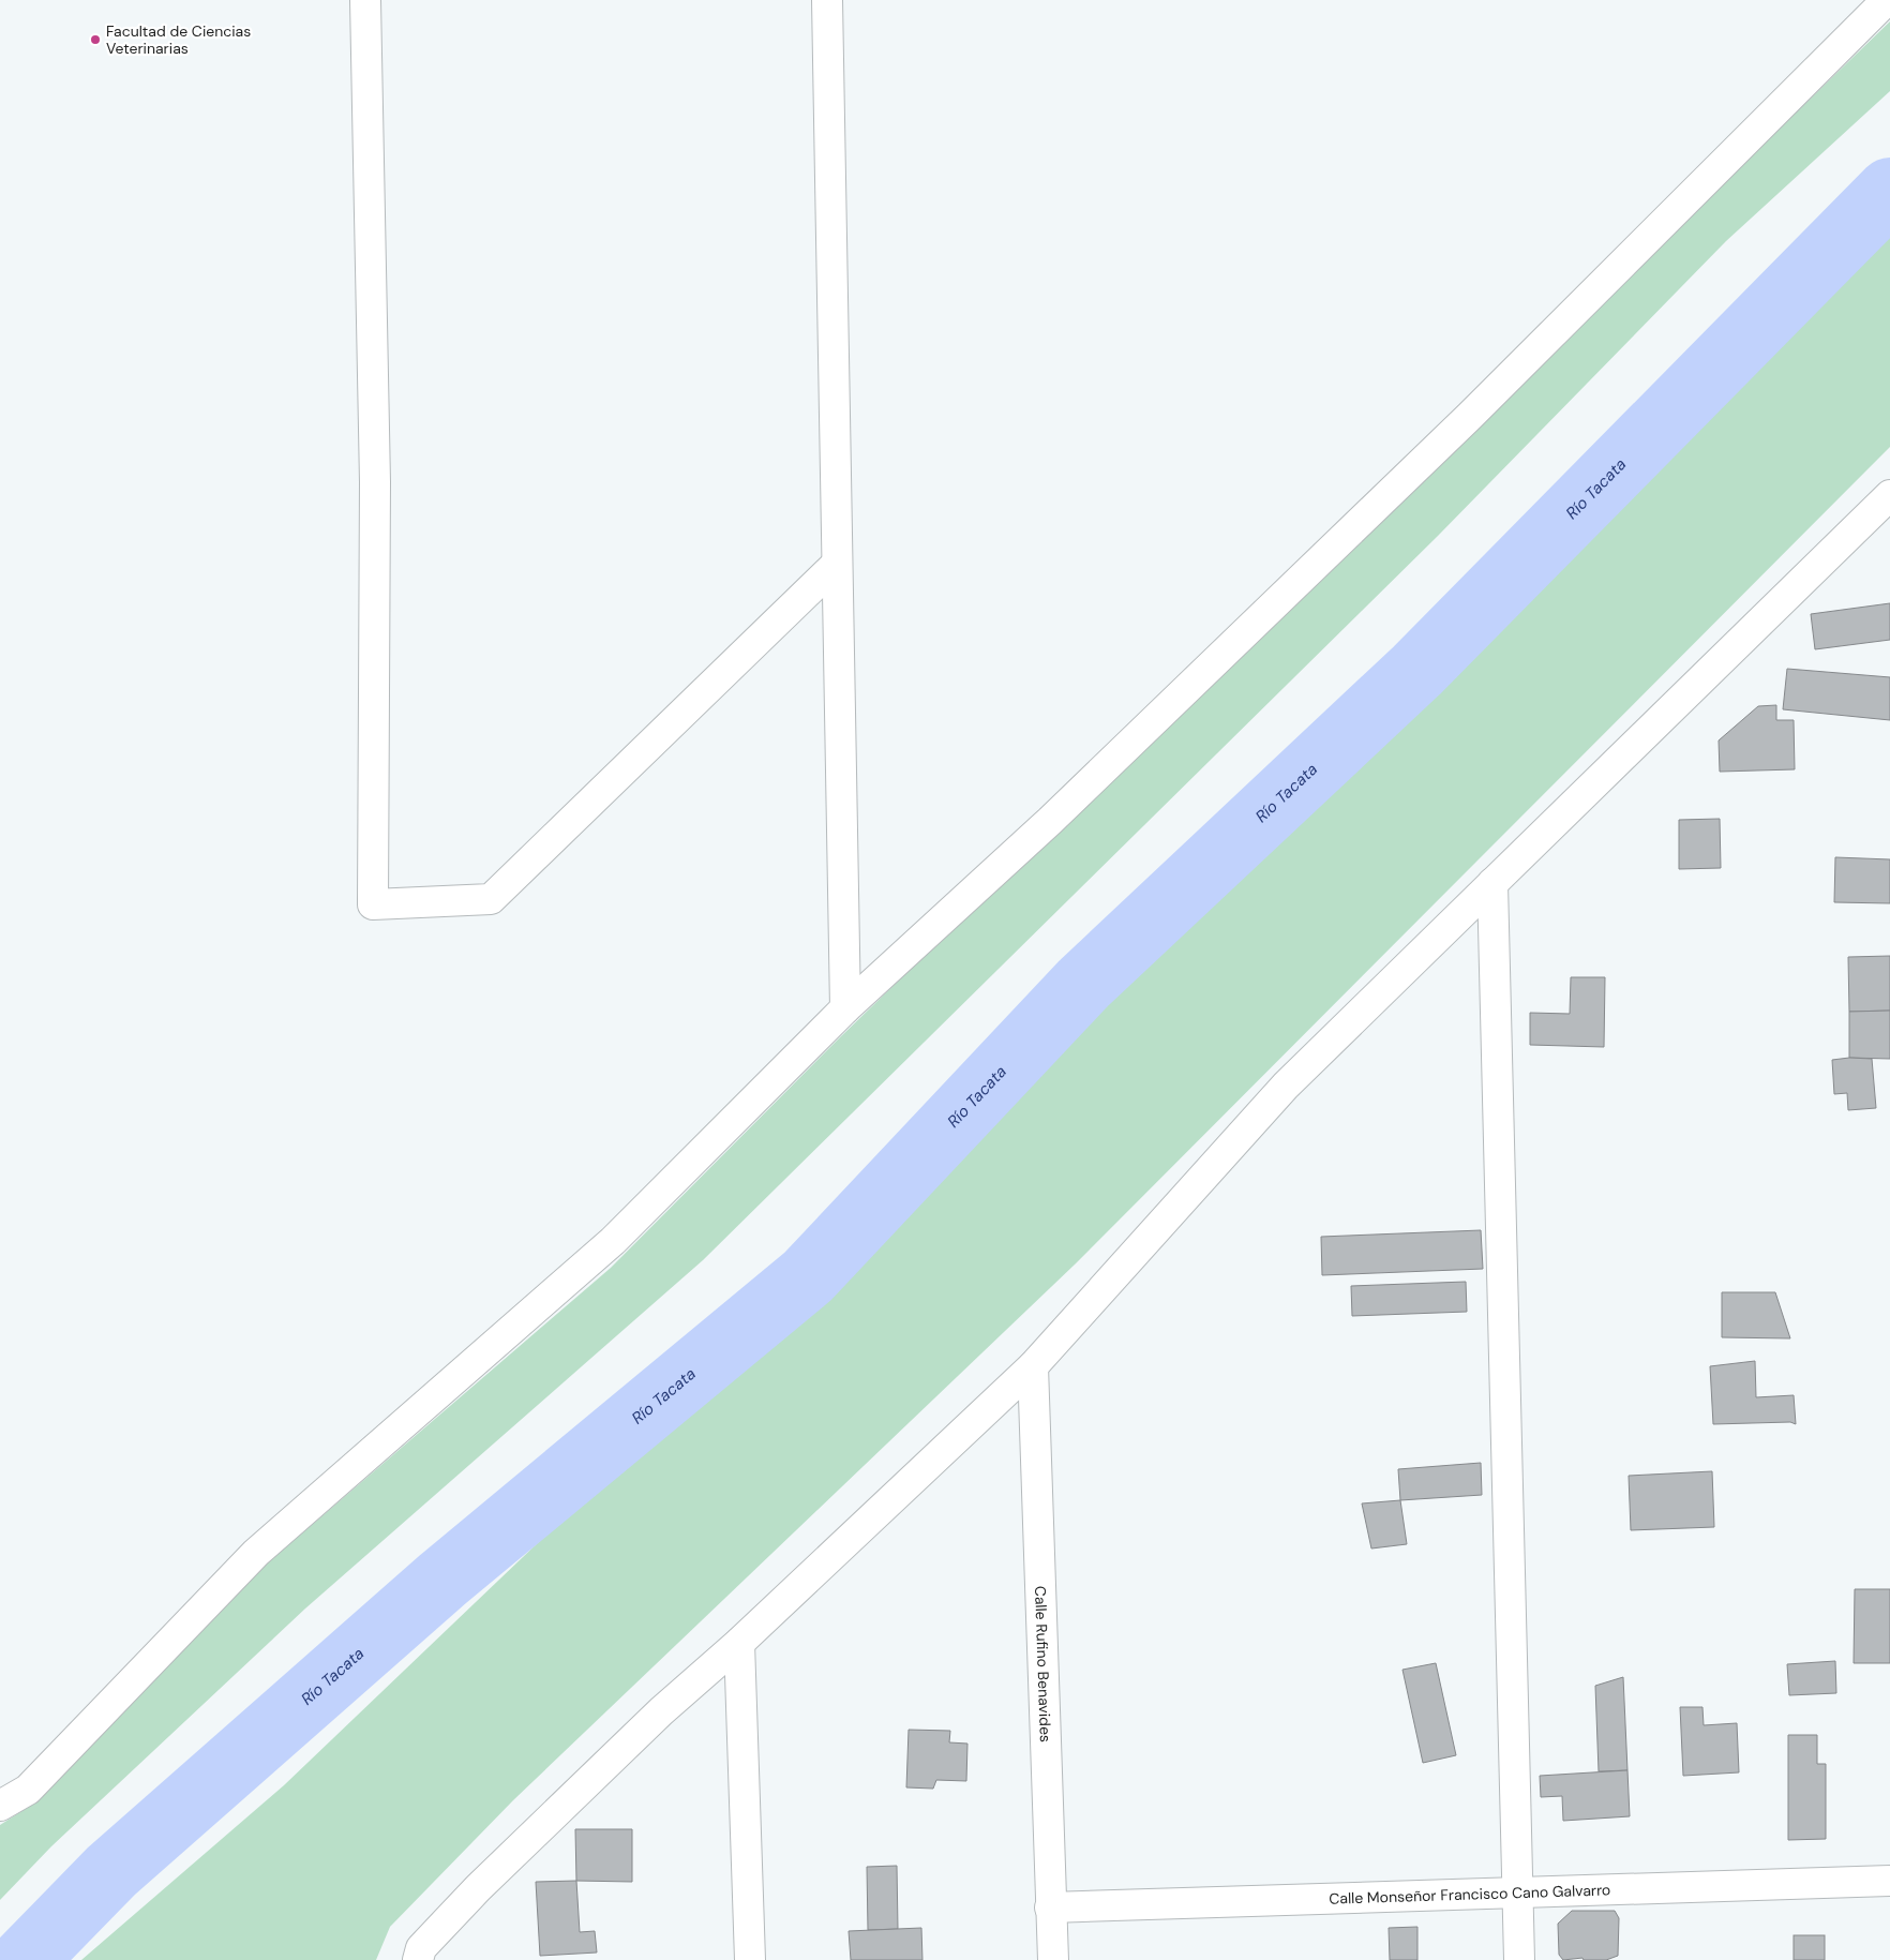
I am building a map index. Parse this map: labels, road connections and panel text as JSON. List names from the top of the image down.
{
  "streets": {
    "street": ["Calle Rufino Benavides", "Calle Monseñor Francisco Cano Galvarro"]
  },
  "crossings": [
    ["Calle Rufino Benavides", "Calle Monseñor Francisco Cano Galvarro"]
  ],
  "water": ["Río Tacata"],
  "places": ["Facultad de Ciencias Veterinarias"]
}
